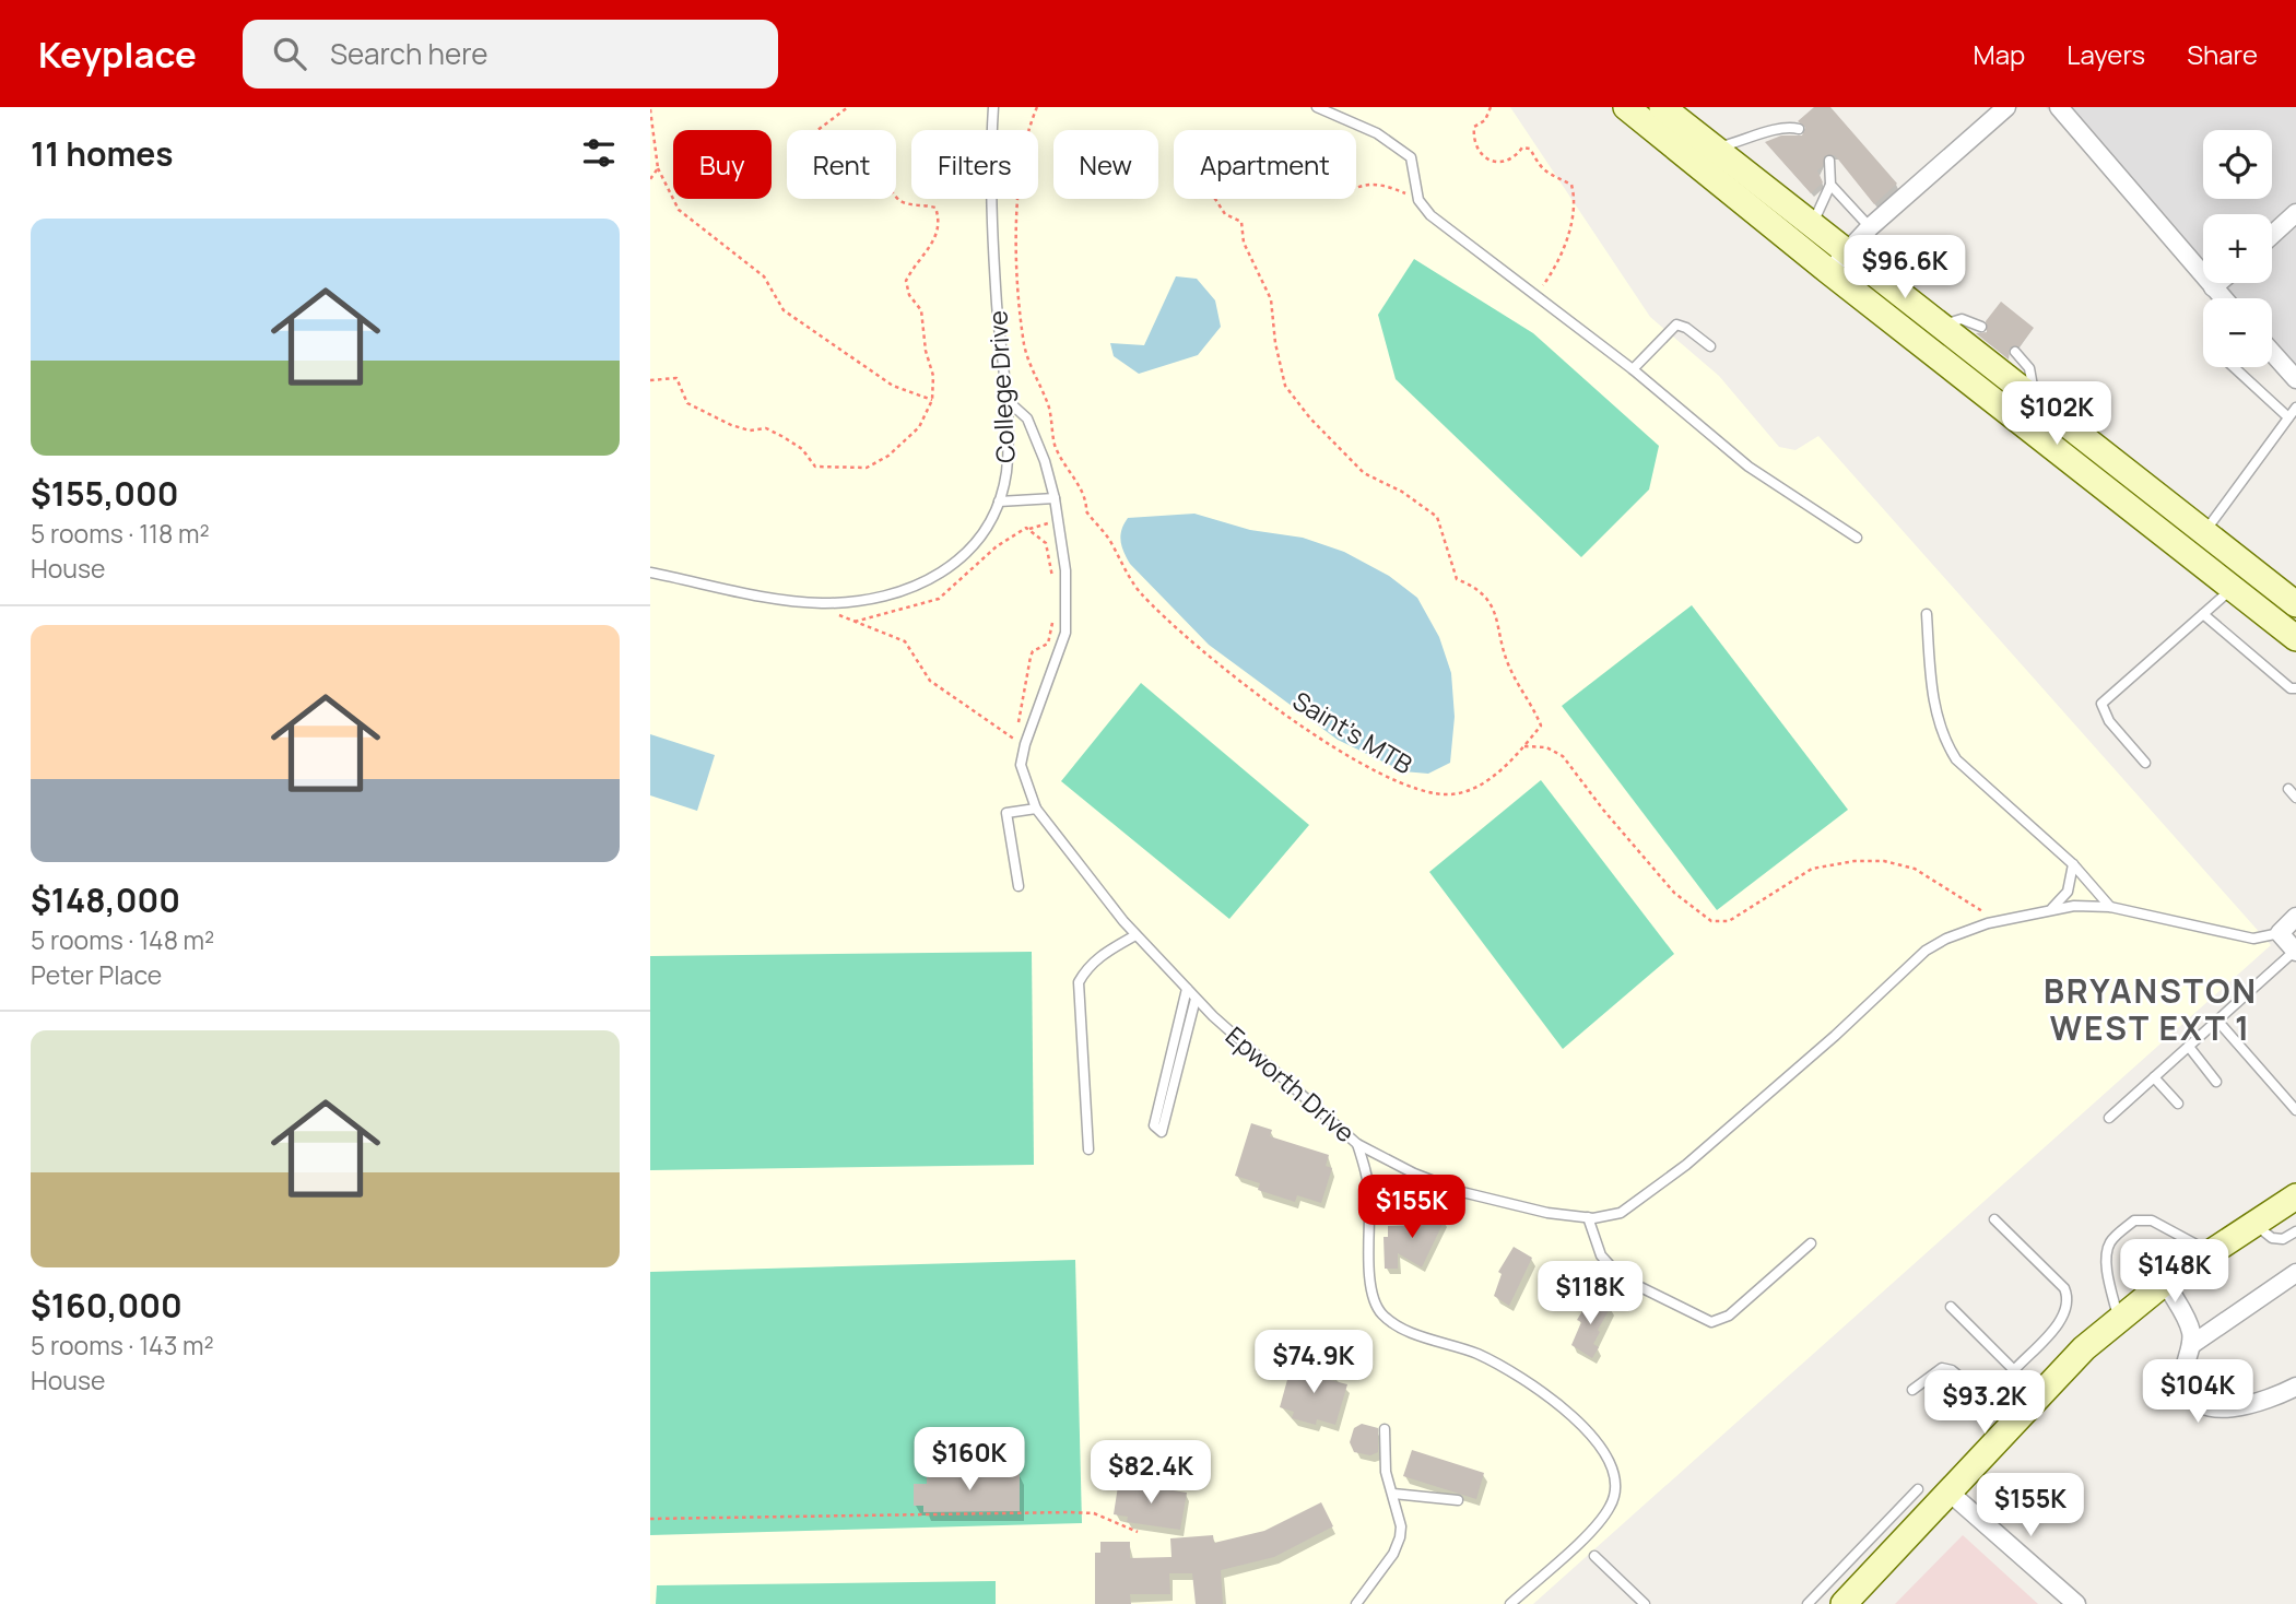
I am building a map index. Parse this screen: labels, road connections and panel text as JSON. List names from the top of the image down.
{
  "streets": {
    "lane": ["College Drive", "Epworth Drive"],
    "path": ["Saint's MTB"]
  },
  "crossings": [
    ["College Drive", "Epworth Drive"]
  ],
  "districts": ["BRYANSTON WEST EXT 1"],
  "page": {
    "header": "Keyplace",
    "search": "Search here",
    "nav": ["Map", "Layers", "Share"],
    "heading": "11 homes",
    "map_buttons": ["+", "−"],
    "chip": [
      "Buy",
      "Rent",
      "Filters",
      "New",
      "Apartment"
    ],
    "list": [
      {
        "name": "$155,000",
        "note": "5 rooms · 118 m² · House"
      },
      {
        "name": "$148,000",
        "note": "5 rooms · 148 m² · Peter Place"
      },
      {
        "name": "$160,000",
        "note": "5 rooms · 143 m² · House"
      }
    ],
    "price": [
      "$96.6K",
      "$102K",
      "$155K",
      "$148K",
      "$118K",
      "$74.9K",
      "$104K",
      "$93.2K",
      "$160K",
      "$82.4K",
      "$155K"
    ]
  }
}
